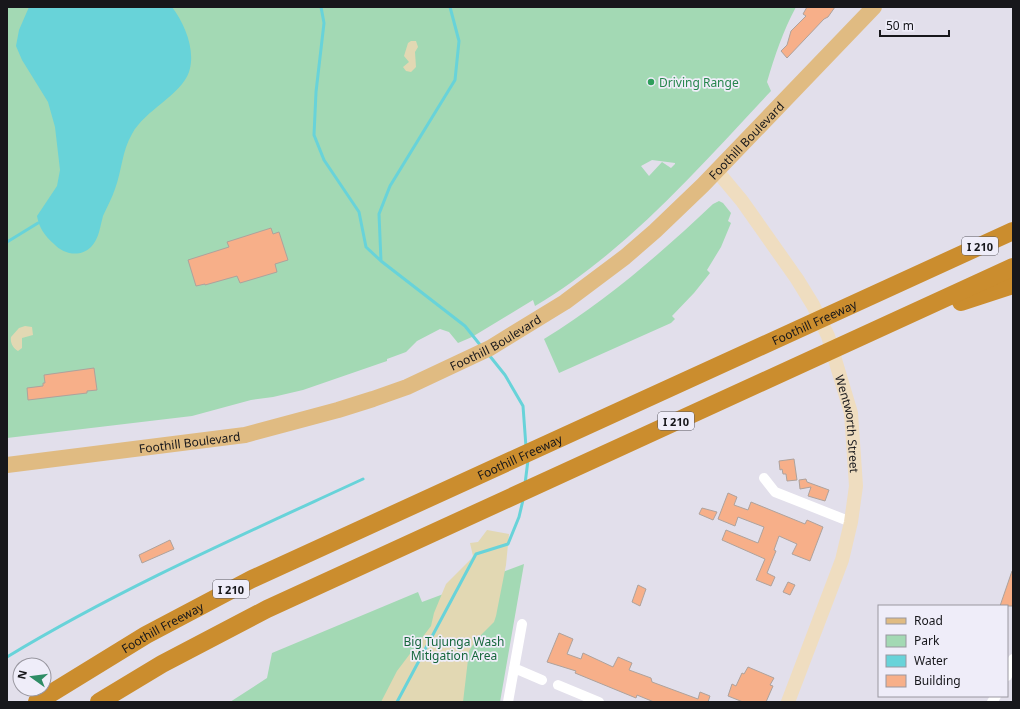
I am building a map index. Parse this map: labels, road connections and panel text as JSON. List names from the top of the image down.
{
  "streets": {
    "highway": ["I 210", "Foothill Freeway"],
    "main road": ["Foothill Boulevard", "Wentworth Street"]
  },
  "crossings": [
    ["Foothill Boulevard", "Wentworth Street"]
  ],
  "parks": ["Big Tujunga Wash Mitigation Area"],
  "places": ["Driving Range"],
  "legend": [
    "Road",
    "Park",
    "Water",
    "Building"
  ],
  "scale_bar": "50 m",
  "north": "left"
}
